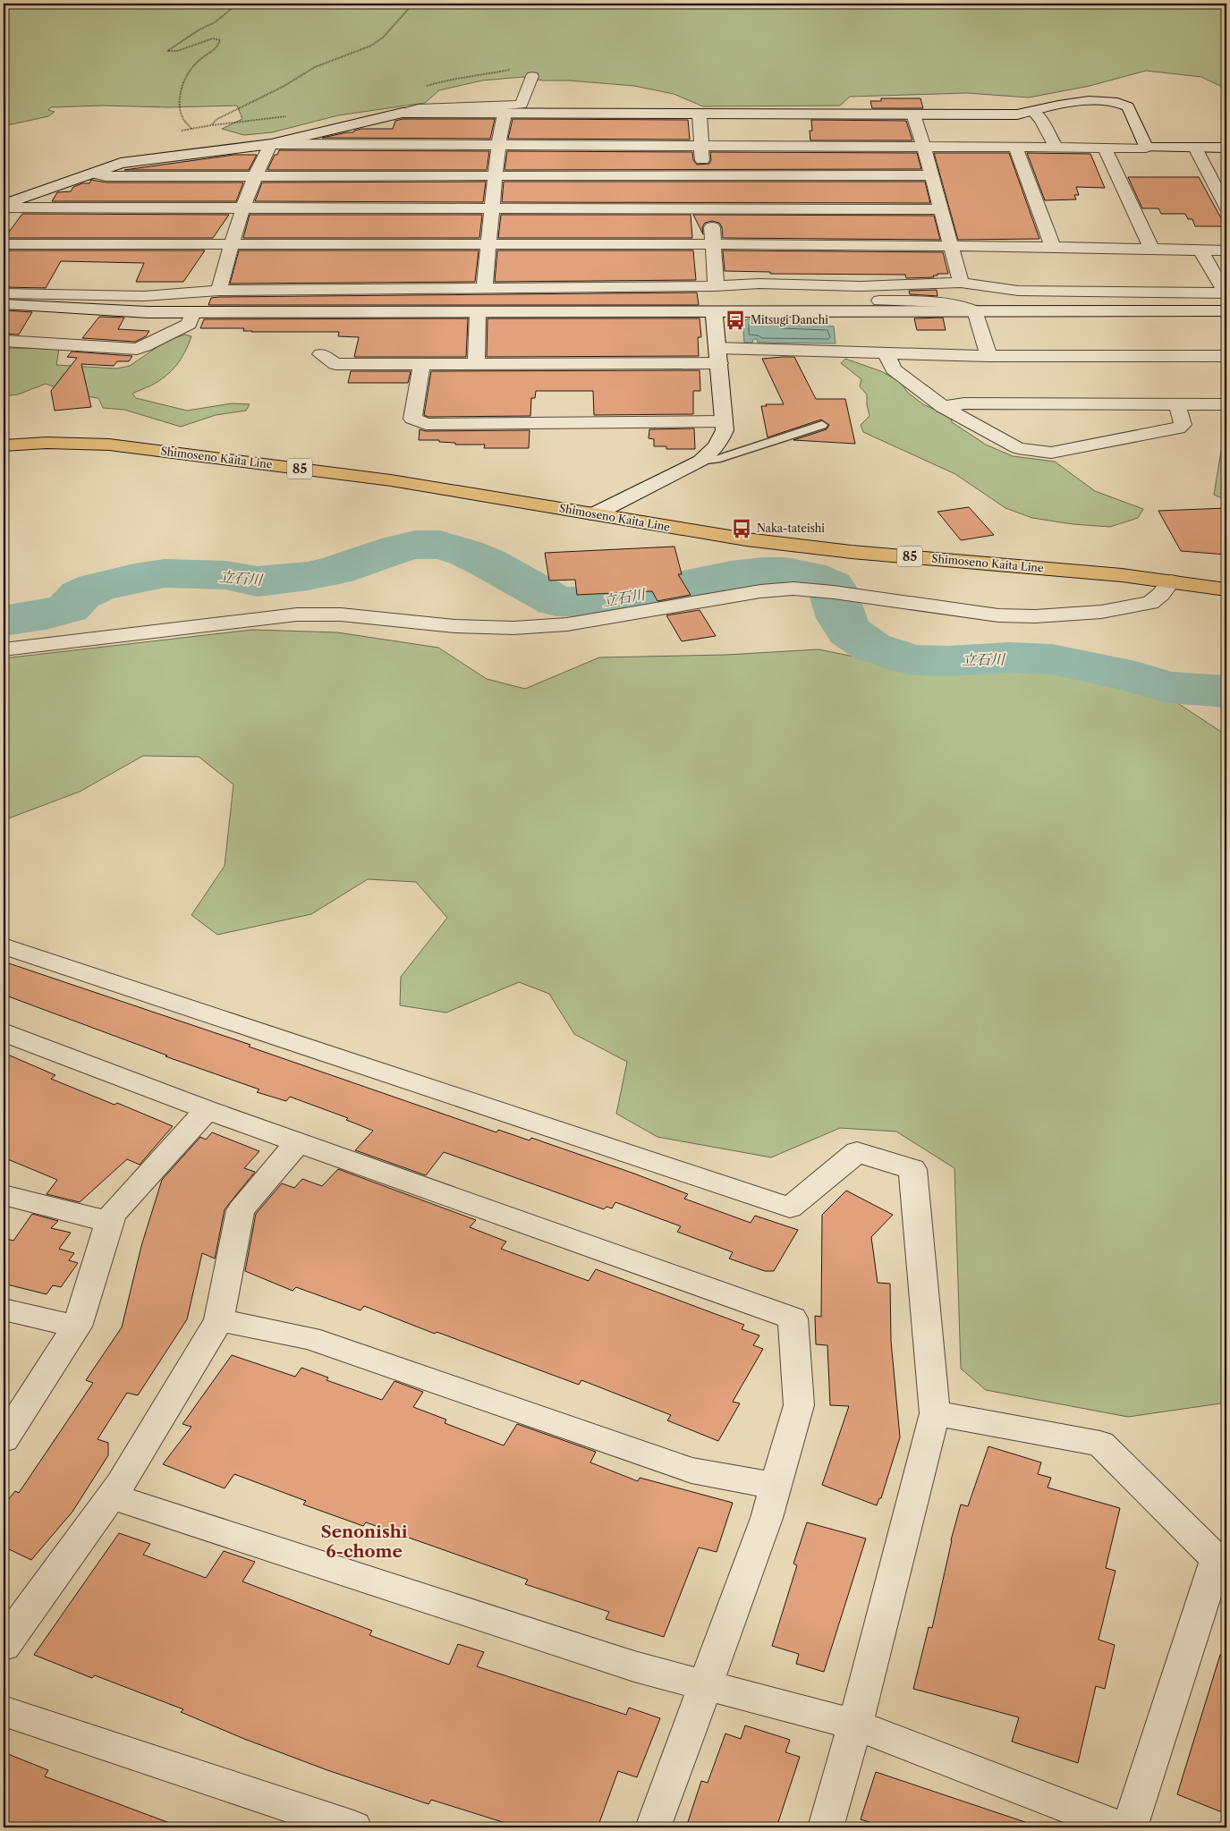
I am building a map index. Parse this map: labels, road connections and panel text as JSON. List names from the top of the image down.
{
  "streets": {
    "main road": ["Shimoseno Kaita Line", "85"]
  },
  "districts": ["Senonishi 6-chome"],
  "water": ["立石川"],
  "places": {
    "bus stop": ["Mitsugi Danchi", "Naka-tateishi"]
  }
}
